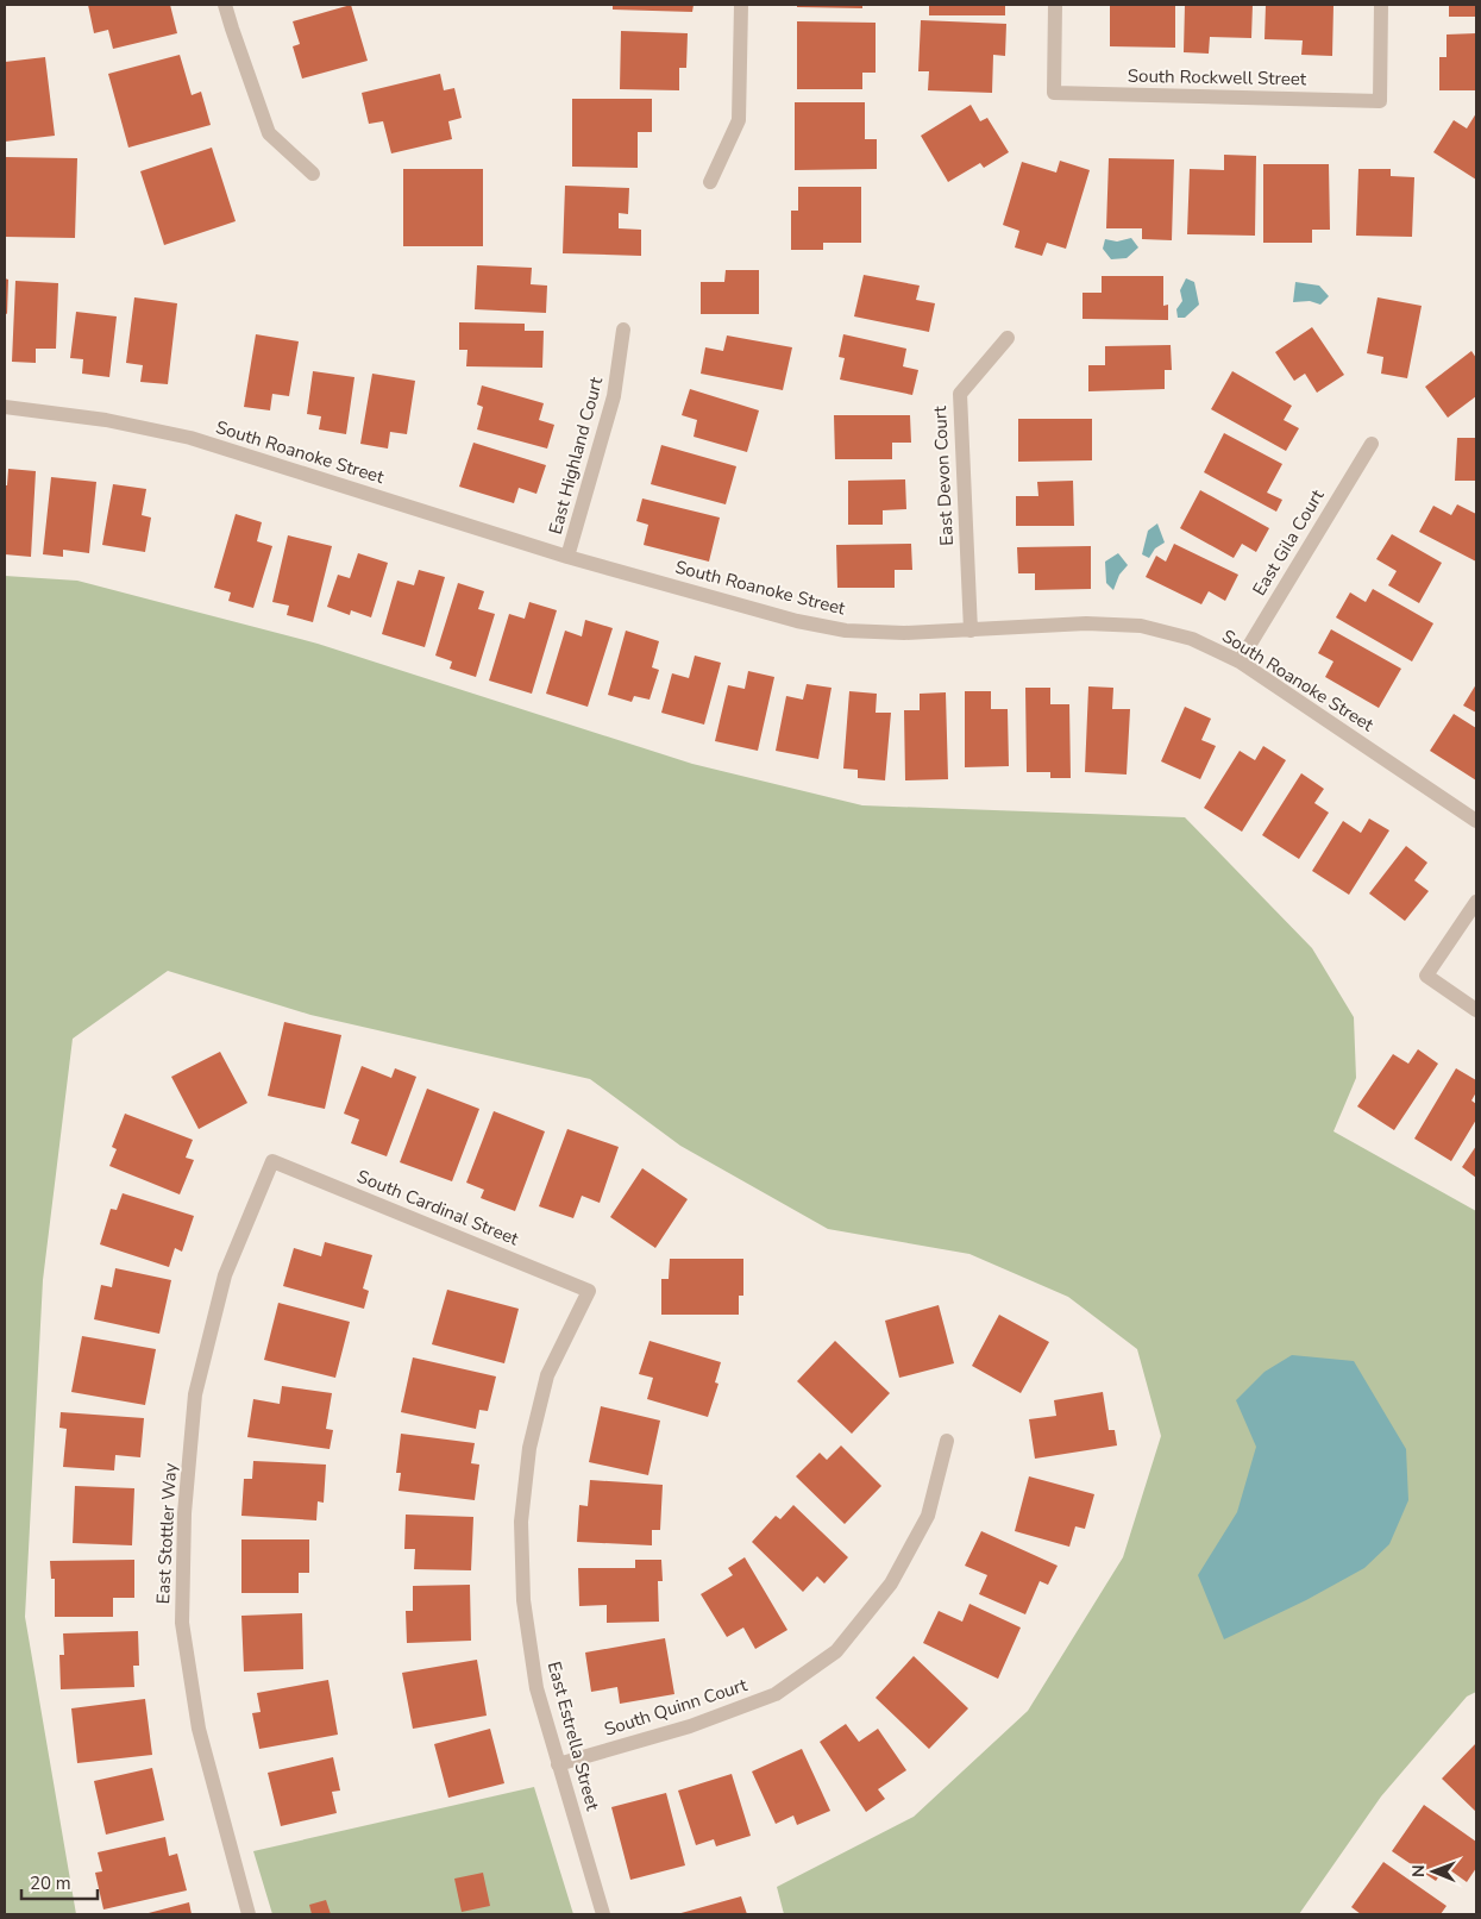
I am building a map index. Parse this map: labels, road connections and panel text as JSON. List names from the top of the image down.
{
  "streets": {
    "street": [
      "South Rockwell Street",
      "South Roanoke Street",
      "East Highland Court",
      "East Devon Court",
      "East Gila Court",
      "South Cardinal Street",
      "East Stottler Way",
      "South Quinn Court",
      "East Estrella Street"
    ]
  },
  "crossings": [
    ["South Roanoke Street", "East Highland Court"],
    ["South Roanoke Street", "East Devon Court"],
    ["South Roanoke Street", "East Gila Court"],
    ["South Cardinal Street", "East Stottler Way"],
    ["South Cardinal Street", "East Estrella Street"],
    ["South Quinn Court", "East Estrella Street"]
  ],
  "scale_bar": "20 m",
  "north": "left"
}
